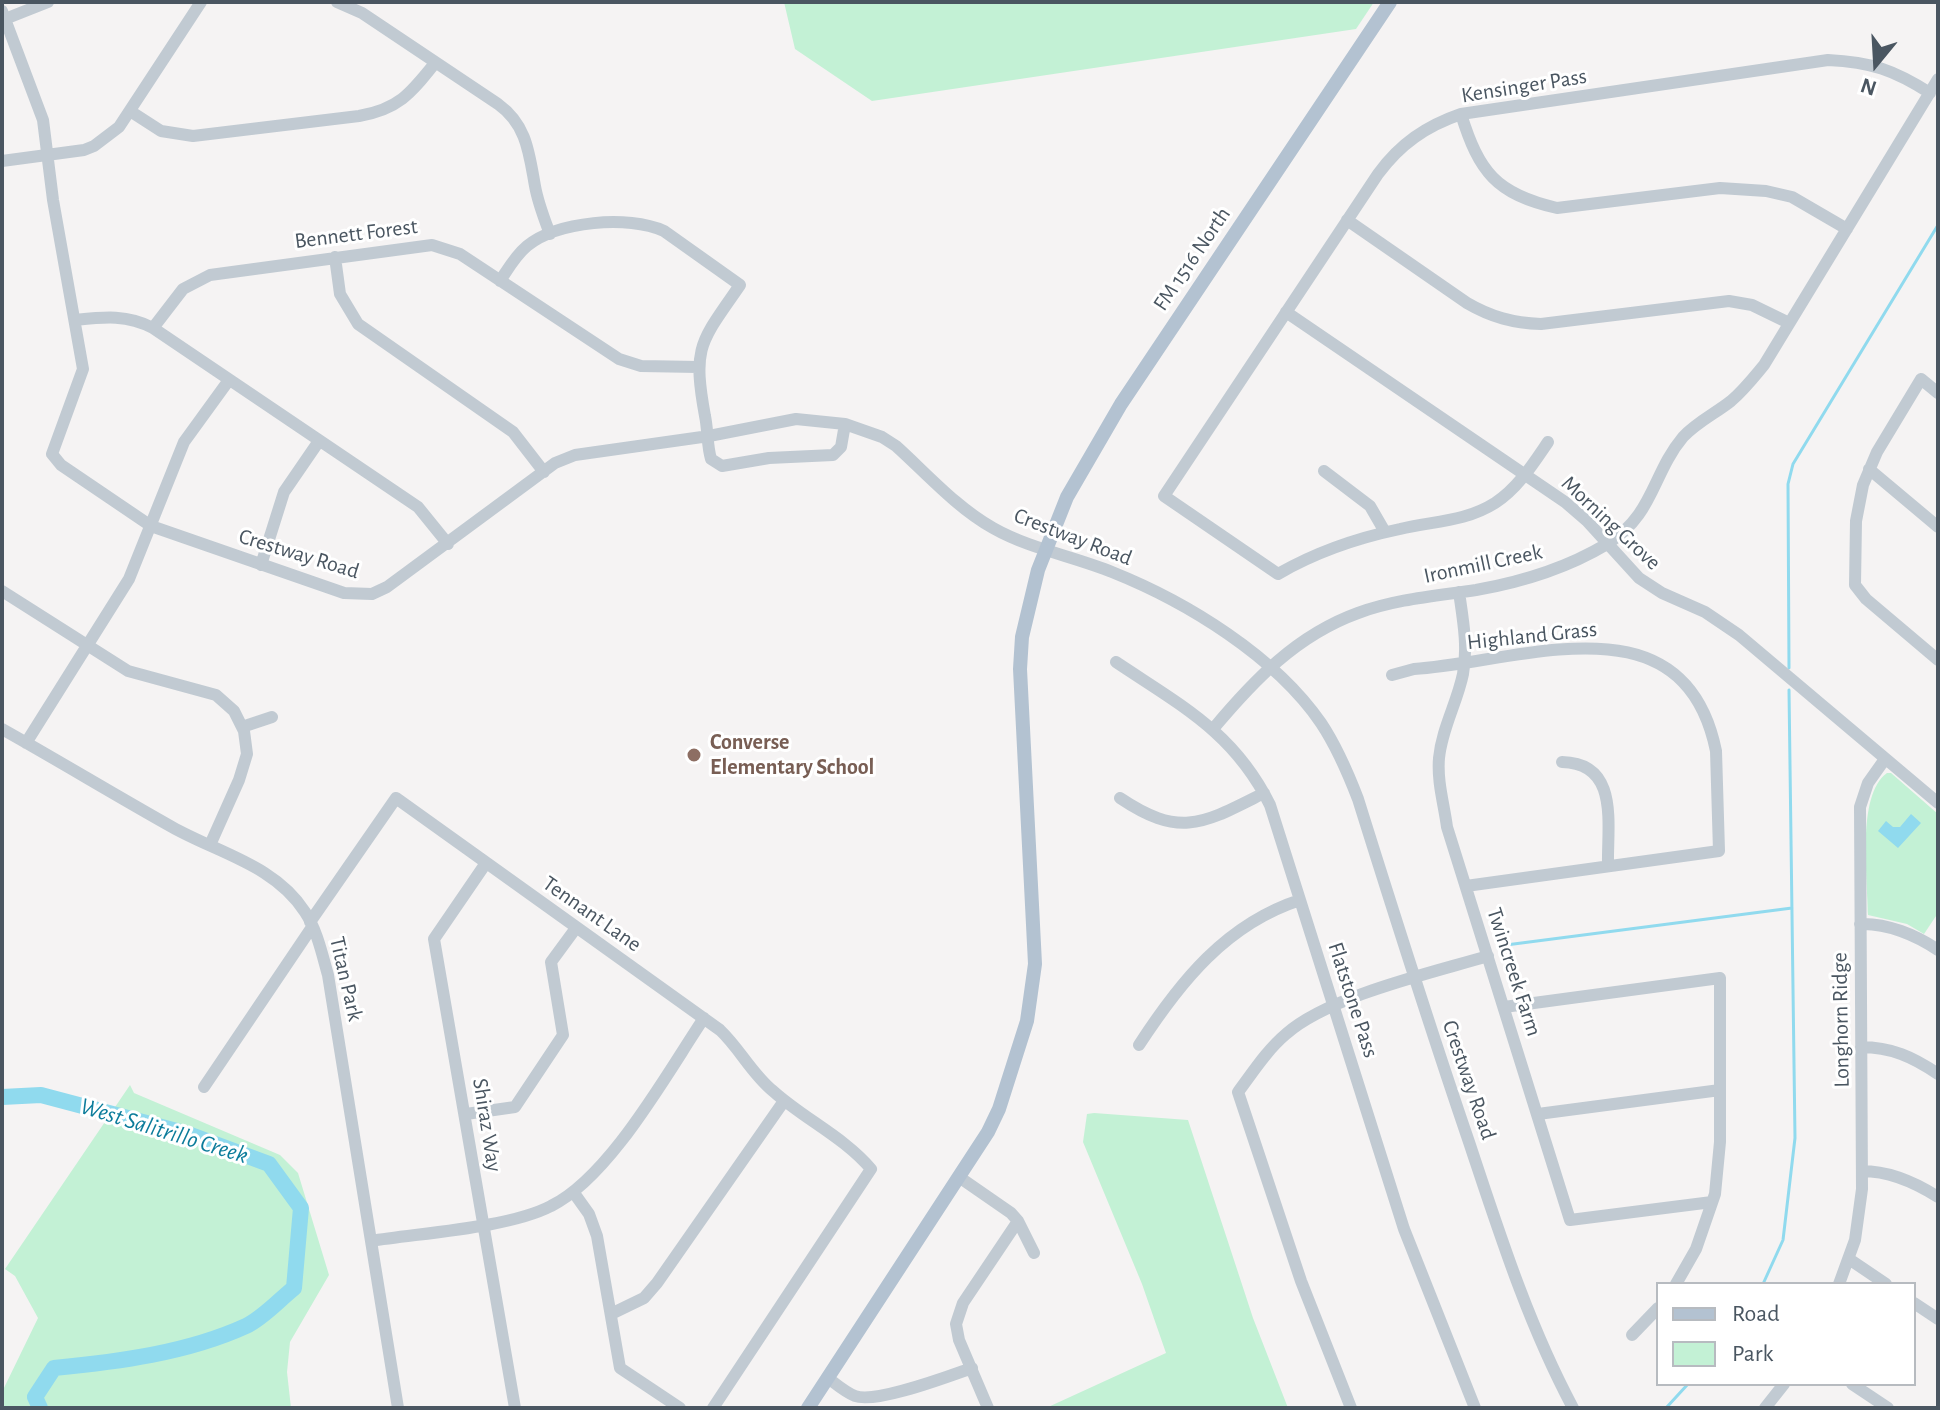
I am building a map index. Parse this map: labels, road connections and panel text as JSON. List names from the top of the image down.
{
  "streets": {
    "main road": ["FM 1516 North"],
    "street": [
      "Kensinger Pass",
      "Bennett Forest",
      "Morning Grove",
      "Crestway Road",
      "Ironmill Creek",
      "Highland Grass",
      "Tennant Lane",
      "Twincreek Farm",
      "Titan Park",
      "Flatstone Pass",
      "Longhorn Ridge",
      "Shiraz Way"
    ]
  },
  "crossings": [
    ["Kensinger Pass", "Morning Grove"],
    ["Kensinger Pass", "Ironmill Creek"],
    ["FM 1516 North", "Crestway Road"],
    ["Morning Grove", "Ironmill Creek"],
    ["Morning Grove", "Longhorn Ridge"],
    ["Crestway Road", "Ironmill Creek"],
    ["Ironmill Creek", "Twincreek Farm"],
    ["Ironmill Creek", "Flatstone Pass"],
    ["Highland Grass", "Twincreek Farm"],
    ["Tennant Lane", "Titan Park"],
    ["Tennant Lane", "Shiraz Way"]
  ],
  "water": ["West Salitrillo Creek"],
  "places": ["Converse Elementary School"],
  "legend": ["Road", "Park"],
  "north": "bottom"
}
